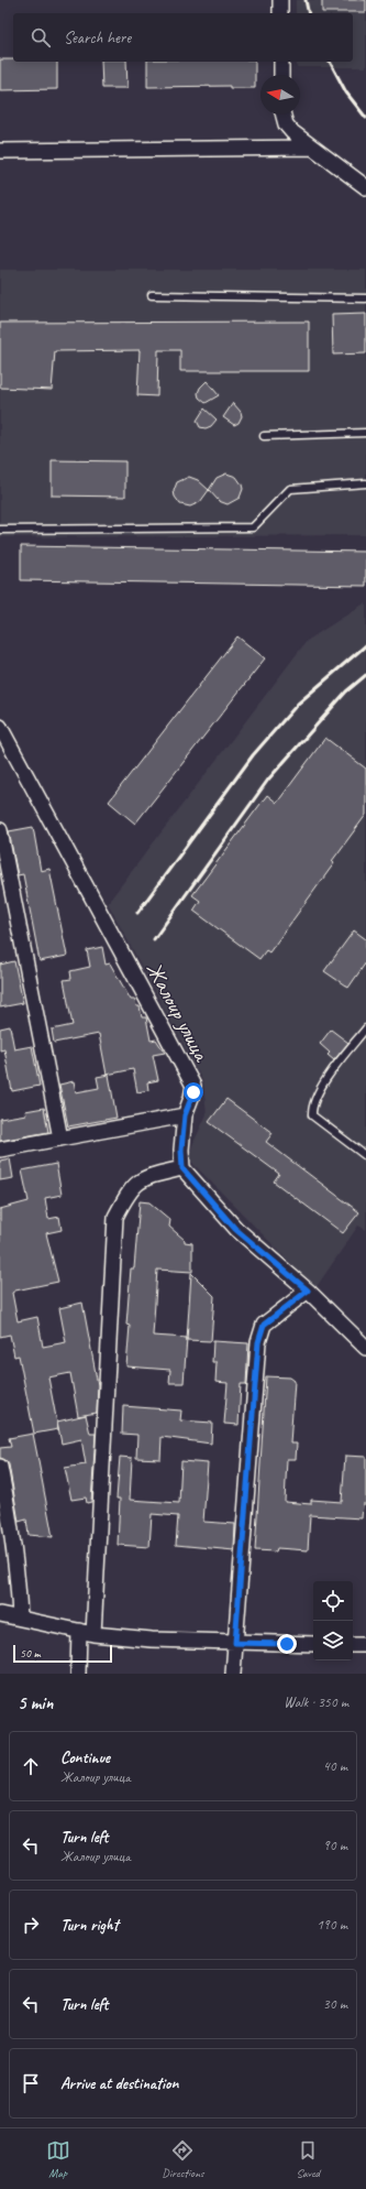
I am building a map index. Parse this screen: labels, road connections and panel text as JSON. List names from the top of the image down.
{
  "streets": {
    "street": ["Жалоир улица"]
  },
  "scale_bar": "50 m",
  "north": "left",
  "page": {
    "search": "Search here",
    "scale": "50 m",
    "heading": ["5 min", "Walk · 350 m"],
    "list": [
      ["Continue", "Жалоир улица", "40 m"],
      ["Turn left", "Жалоир улица", "90 m"],
      ["Turn right", "190 m"],
      ["Turn left", "30 m"],
      "Arrive at destination"
    ],
    "nav": ["Map", "Directions", "Saved"]
  }
}
